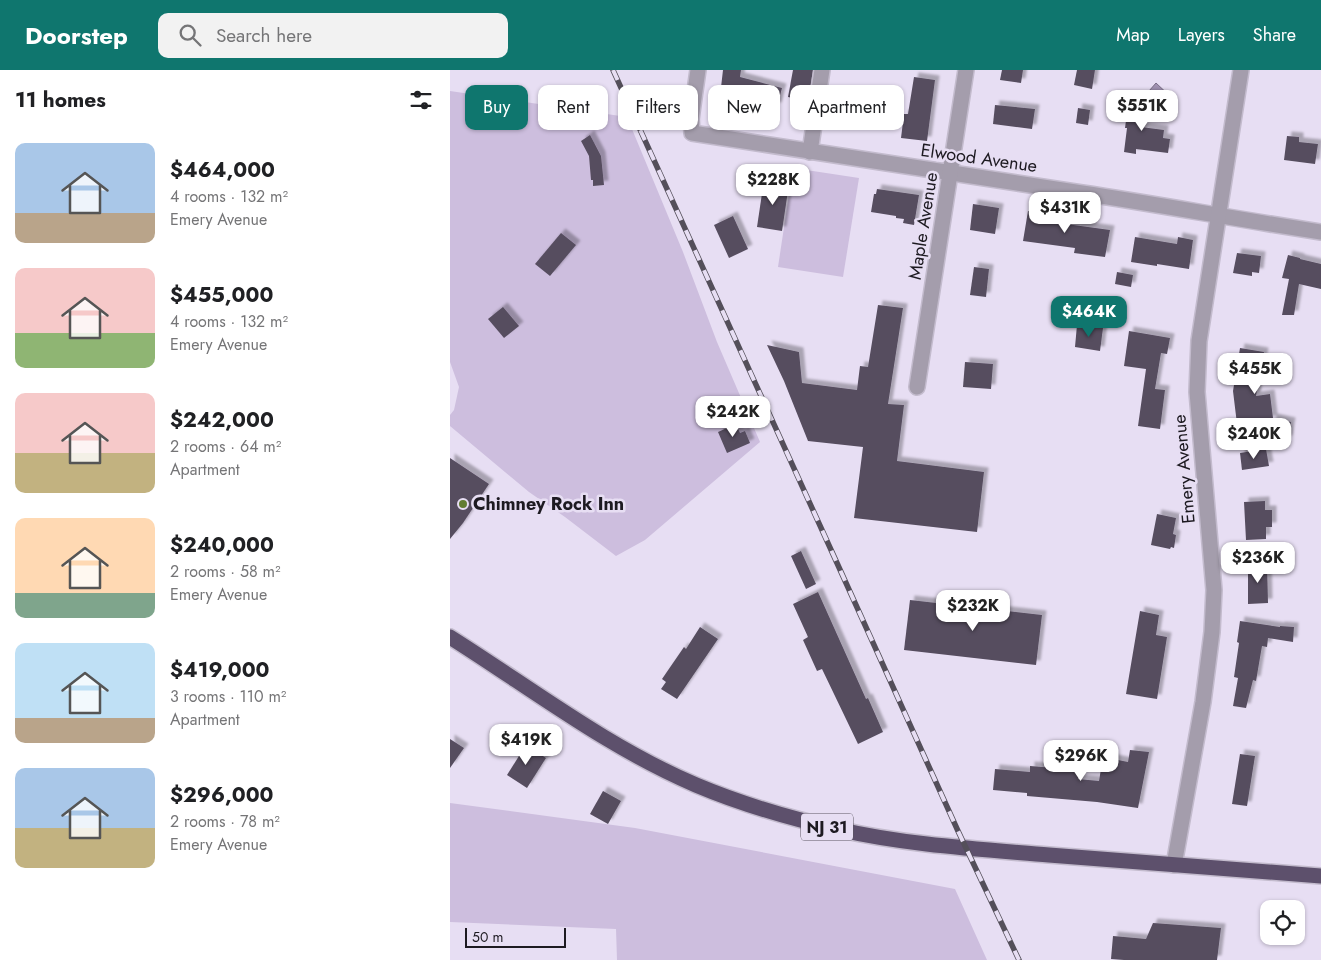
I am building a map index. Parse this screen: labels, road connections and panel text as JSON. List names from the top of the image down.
{
  "streets": {
    "highway": ["NJ 31"],
    "street": ["Elwood Avenue", "Maple Avenue", "Emery Avenue"]
  },
  "crossings": [
    ["Elwood Avenue", "Maple Avenue"],
    ["Elwood Avenue", "Emery Avenue"],
    ["Emery Avenue", "NJ 31"]
  ],
  "places": ["Chimney Rock Inn"],
  "scale_bar": "50 m",
  "page": {
    "header": "Doorstep",
    "search": "Search here",
    "nav": ["Map", "Layers", "Share"],
    "heading": "11 homes",
    "chip": [
      "Buy",
      "Rent",
      "Filters",
      "New",
      "Apartment"
    ],
    "price": [
      "$551K",
      "$228K",
      "$431K",
      "$464K",
      "$455K",
      "$242K",
      "$240K",
      "$236K",
      "$232K",
      "$419K",
      "$296K"
    ],
    "list": [
      {
        "name": "$464,000",
        "note": "4 rooms · 132 m² · Emery Avenue"
      },
      {
        "name": "$455,000",
        "note": "4 rooms · 132 m² · Emery Avenue"
      },
      {
        "name": "$242,000",
        "note": "2 rooms · 64 m² · Apartment"
      },
      {
        "name": "$240,000",
        "note": "2 rooms · 58 m² · Emery Avenue"
      },
      {
        "name": "$419,000",
        "note": "3 rooms · 110 m² · Apartment"
      },
      {
        "name": "$296,000",
        "note": "2 rooms · 78 m² · Emery Avenue"
      }
    ],
    "scale": "50 m"
  }
}
